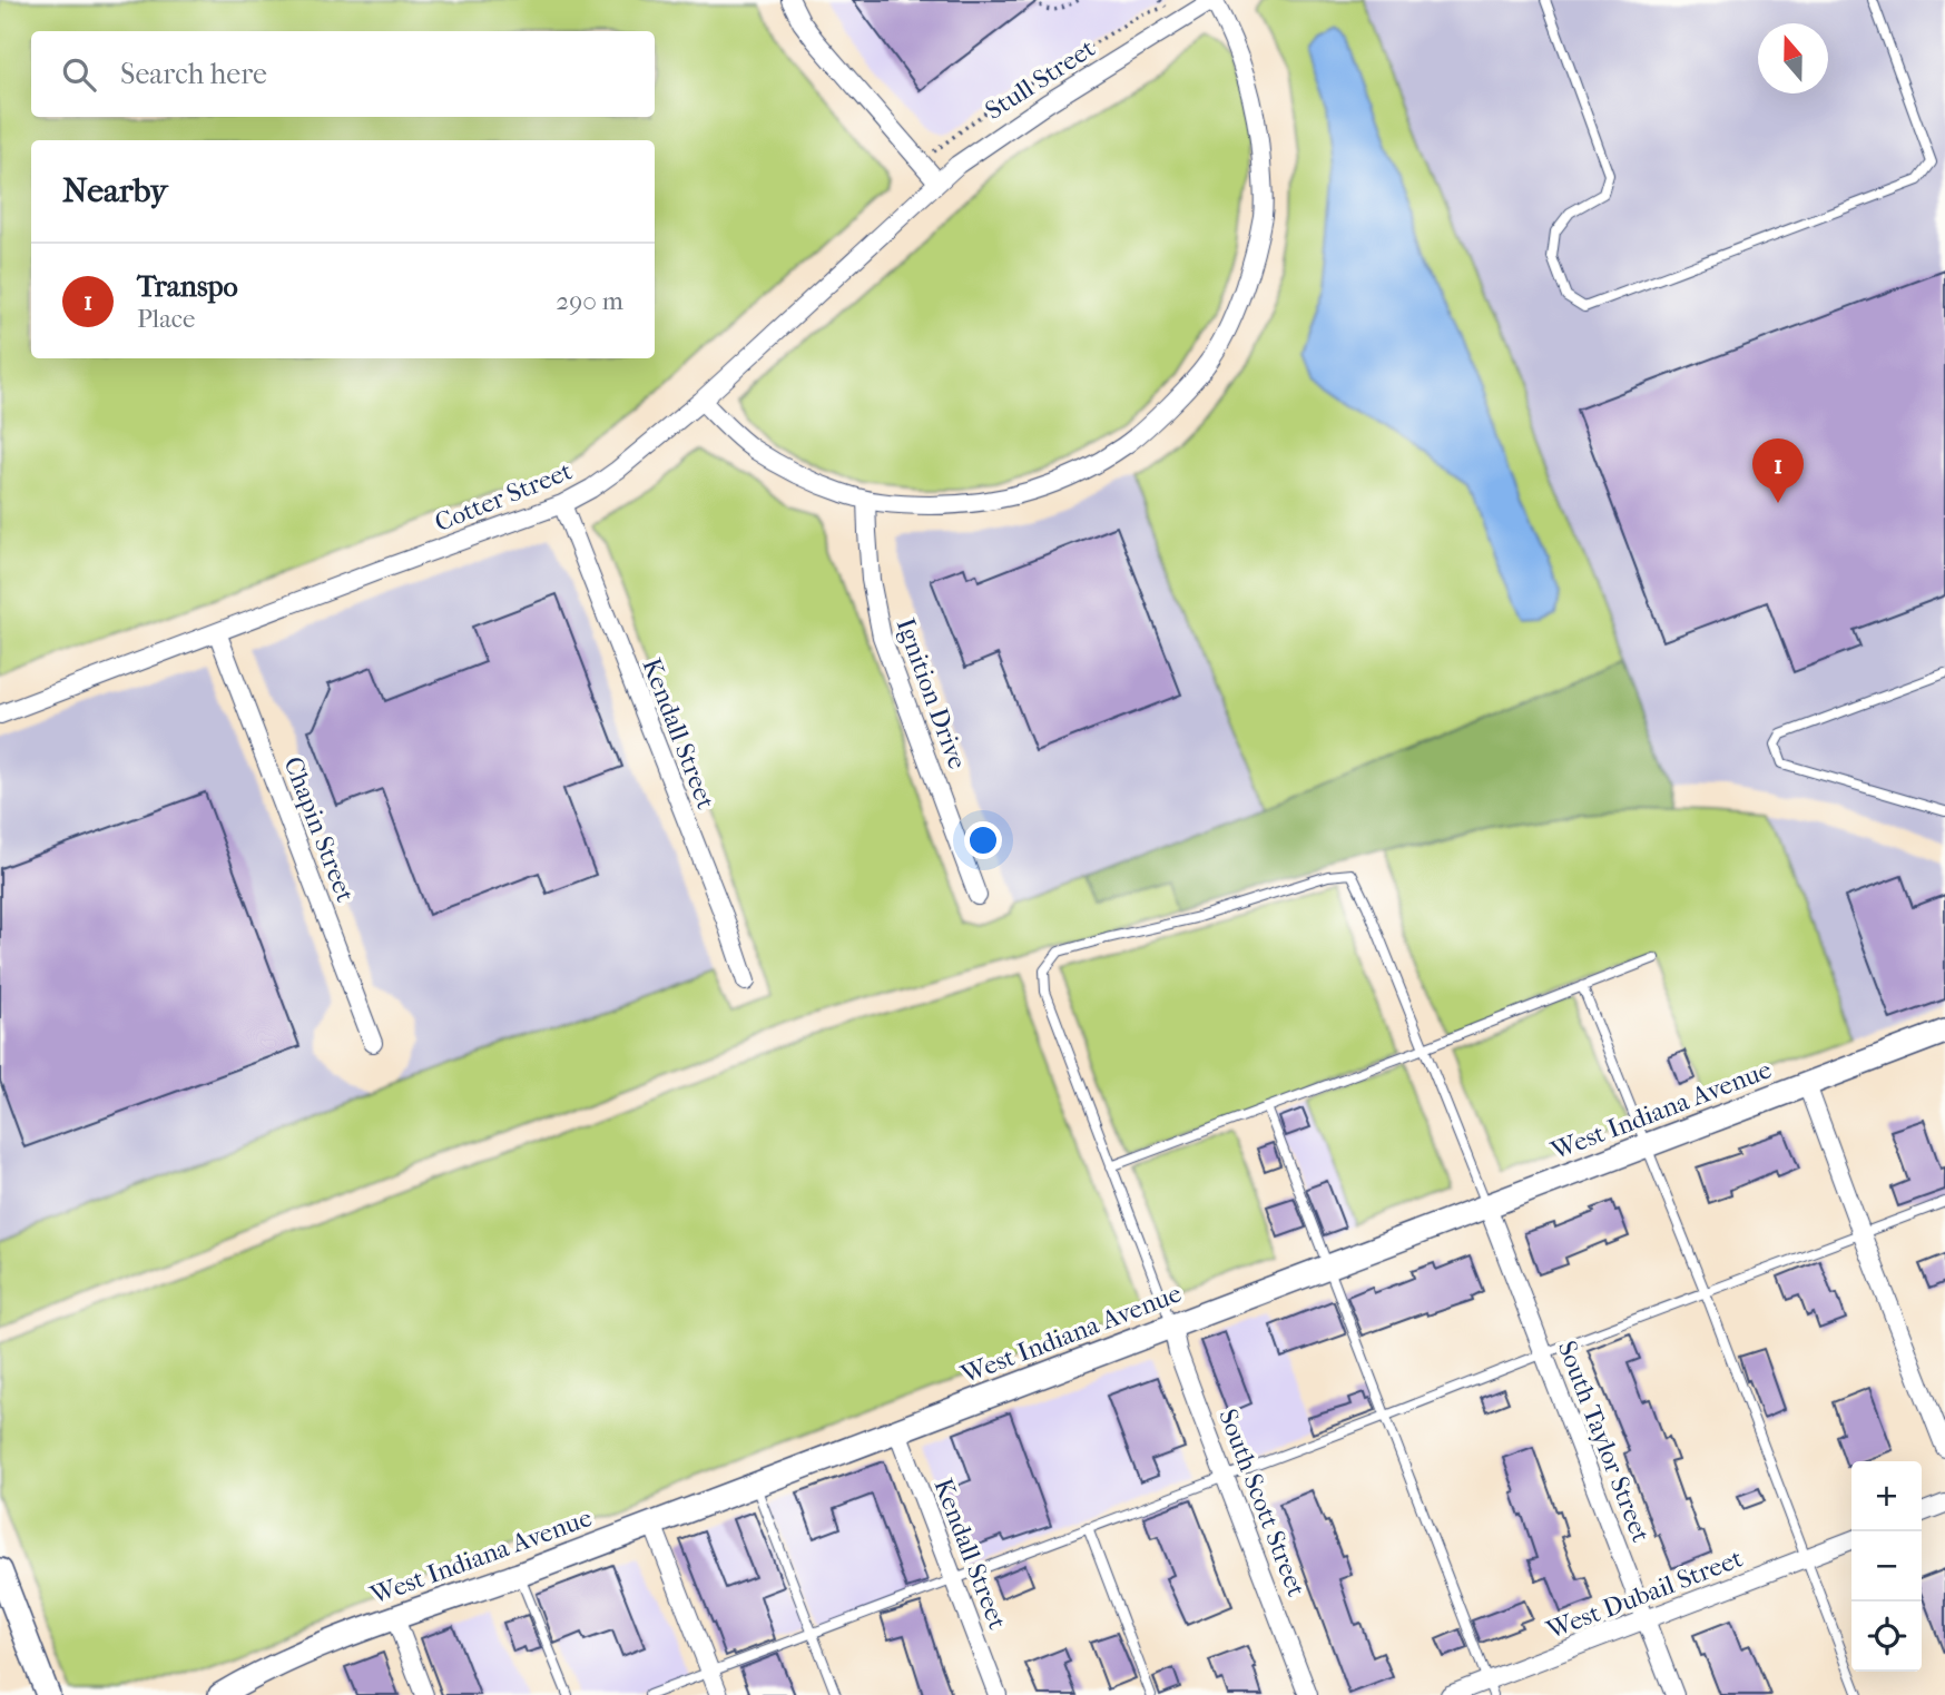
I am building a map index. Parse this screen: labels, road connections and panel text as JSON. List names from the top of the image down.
{
  "streets": {
    "street": [
      "Stull Street",
      "Cotter Street",
      "Ignition Drive",
      "Kendall Street",
      "Chapin Street",
      "West Indiana Avenue",
      "South Taylor Street",
      "South Scott Street",
      "West Dubail Street"
    ]
  },
  "crossings": [
    ["Stull Street", "Cotter Street"],
    ["Cotter Street", "Kendall Street"],
    ["Cotter Street", "Chapin Street"],
    ["Kendall Street", "West Indiana Avenue"],
    ["West Indiana Avenue", "South Taylor Street"],
    ["West Indiana Avenue", "South Scott Street"],
    ["South Taylor Street", "West Dubail Street"]
  ],
  "north": "top",
  "page": {
    "search": "Search here",
    "heading": "Nearby",
    "list": [
      {
        "mark": "1",
        "name": "Transpo",
        "note": "Place",
        "value": "290 m"
      }
    ],
    "pins": "1",
    "map_buttons": ["+", "−"]
  }
}
